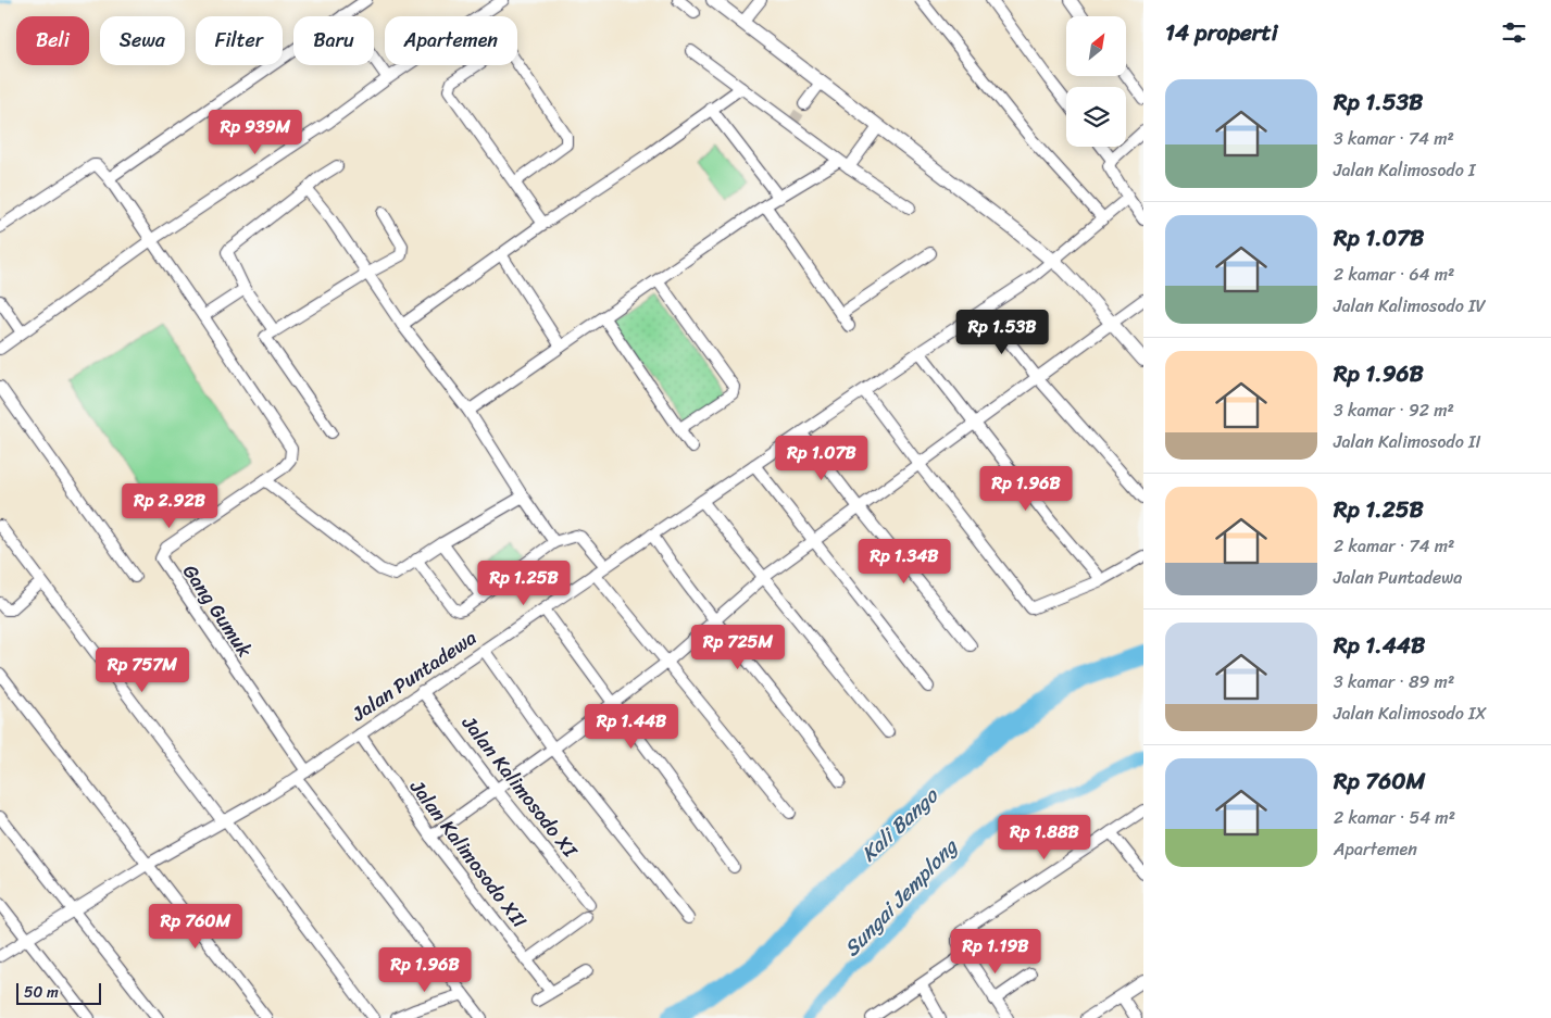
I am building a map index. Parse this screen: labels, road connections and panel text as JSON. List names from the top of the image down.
{
  "streets": {
    "street": [
      "Gang Gumuk",
      "Jalan Puntadewa",
      "Jalan Kalimosodo XI",
      "Jalan Kalimosodo XII"
    ]
  },
  "crossings": [
    ["Gang Gumuk", "Jalan Puntadewa"],
    ["Jalan Puntadewa", "Jalan Kalimosodo XI"],
    ["Jalan Puntadewa", "Jalan Kalimosodo XII"]
  ],
  "water": ["Kali Bango", "Sungai Jemplong"],
  "scale_bar": "50 m",
  "north": "top right",
  "page": {
    "heading": "14 properti",
    "chip": [
      "Beli",
      "Sewa",
      "Filter",
      "Baru",
      "Apartemen"
    ],
    "list": [
      {
        "name": "Rp 1.53B",
        "note": "3 kamar · 74 m² · Jalan Kalimosodo I"
      },
      {
        "name": "Rp 1.07B",
        "note": "2 kamar · 64 m² · Jalan Kalimosodo IV"
      },
      {
        "name": "Rp 1.96B",
        "note": "3 kamar · 92 m² · Jalan Kalimosodo II"
      },
      {
        "name": "Rp 1.25B",
        "note": "2 kamar · 74 m² · Jalan Puntadewa"
      },
      {
        "name": "Rp 1.44B",
        "note": "3 kamar · 89 m² · Jalan Kalimosodo IX"
      },
      {
        "name": "Rp 760M",
        "note": "2 kamar · 54 m² · Apartemen"
      }
    ],
    "price": [
      "Rp 939M",
      "Rp 1.53B",
      "Rp 1.07B",
      "Rp 1.96B",
      "Rp 2.92B",
      "Rp 1.34B",
      "Rp 1.25B",
      "Rp 725M",
      "Rp 757M",
      "Rp 1.44B",
      "Rp 1.88B",
      "Rp 760M",
      "Rp 1.19B",
      "Rp 1.96B"
    ],
    "scale": "50 m"
  }
}
